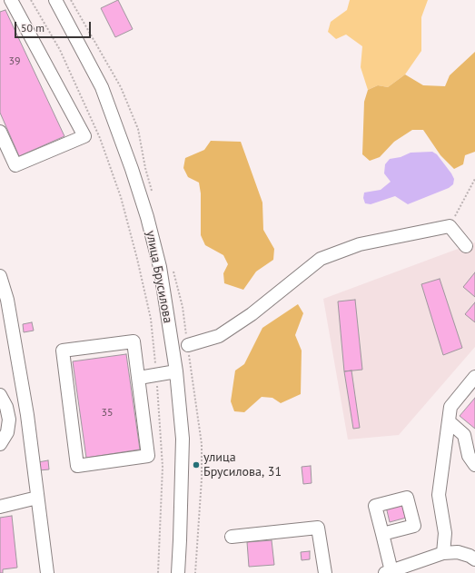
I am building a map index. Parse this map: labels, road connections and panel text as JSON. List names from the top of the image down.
{
  "streets": {
    "street": ["улица Брусилова"]
  },
  "places": ["улица Брусилова, 31"],
  "house_numbers": ["39", "35"],
  "scale_bar": "50 m"
}
